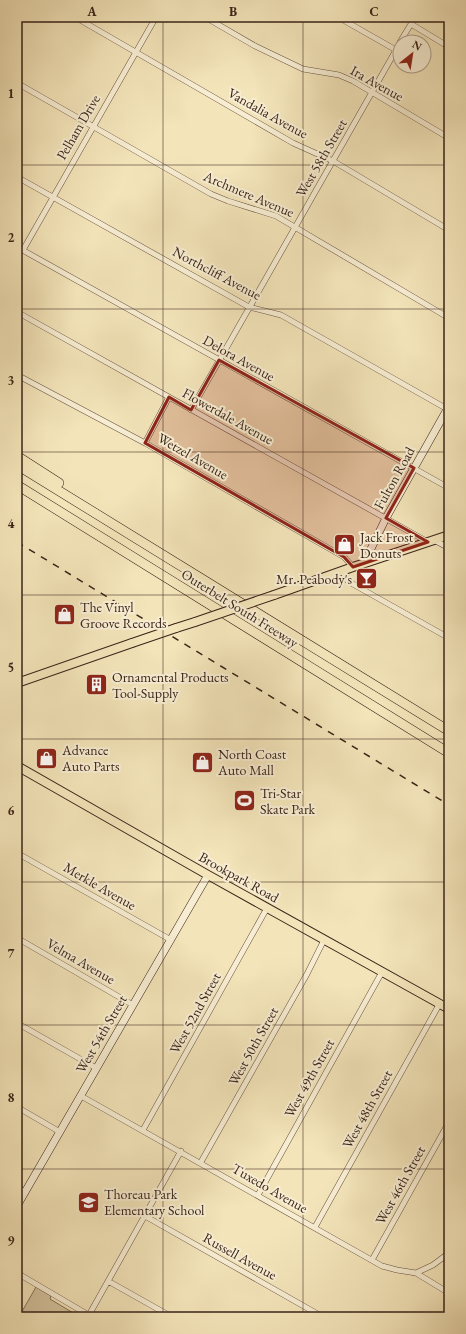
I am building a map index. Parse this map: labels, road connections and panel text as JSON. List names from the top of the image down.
{
  "streets": {
    "highway": ["Outerbelt South Freeway"],
    "main road": ["Brookpark Road"],
    "street": [
      "Ira Avenue",
      "Vandalia Avenue",
      "Pelham Drive",
      "West 58th Street",
      "Archmere Avenue",
      "Northcliff Avenue",
      "Delora Avenue",
      "Flowerdale Avenue",
      "Wetzel Avenue",
      "Fulton Road",
      "Merkle Avenue",
      "Velma Avenue",
      "West 52nd Street",
      "West 54th Street",
      "West 50th Street",
      "West 49th Street",
      "West 48th Street",
      "West 46th Street",
      "Tuxedo Avenue",
      "Russell Avenue"
    ]
  },
  "crossings": [
    ["Ira Avenue", "West 58th Street"],
    ["Vandalia Avenue", "Pelham Drive"],
    ["Vandalia Avenue", "West 58th Street"],
    ["Pelham Drive", "Archmere Avenue"],
    ["Pelham Drive", "Northcliff Avenue"],
    ["Pelham Drive", "Delora Avenue"],
    ["West 58th Street", "Archmere Avenue"],
    ["West 58th Street", "Northcliff Avenue"],
    ["West 58th Street", "Delora Avenue"],
    ["West 58th Street", "Flowerdale Avenue"],
    ["Northcliff Avenue", "Fulton Road"],
    ["Delora Avenue", "Fulton Road"],
    ["Flowerdale Avenue", "Fulton Road"],
    ["Brookpark Road", "West 52nd Street"],
    ["Brookpark Road", "West 54th Street"],
    ["Brookpark Road", "West 50th Street"],
    ["Brookpark Road", "West 49th Street"],
    ["Brookpark Road", "West 48th Street"],
    ["Merkle Avenue", "West 54th Street"],
    ["Velma Avenue", "West 54th Street"],
    ["West 52nd Street", "Tuxedo Avenue"],
    ["West 54th Street", "Tuxedo Avenue"],
    ["West 50th Street", "Tuxedo Avenue"],
    ["West 49th Street", "Tuxedo Avenue"],
    ["West 48th Street", "Tuxedo Avenue"],
    ["West 46th Street", "Tuxedo Avenue"]
  ],
  "places": {
    "shop": [
      "Jack Frost Donuts",
      "The Vinyl Groove Records",
      "Advance Auto Parts",
      "North Coast Auto Mall"
    ],
    "bar": ["Mr. Peabody's"],
    "building": ["Ornamental Products Tool-Supply"],
    "sports": ["Tri-Star Skate Park"],
    "school or university": ["Thoreau Park Elementary School"]
  },
  "north": "top right",
  "grid": {
    "columns": ["A", "B", "C"],
    "rows": [
      "1",
      "2",
      "3",
      "4",
      "5",
      "6",
      "7",
      "8",
      "9"
    ]
  }
}
